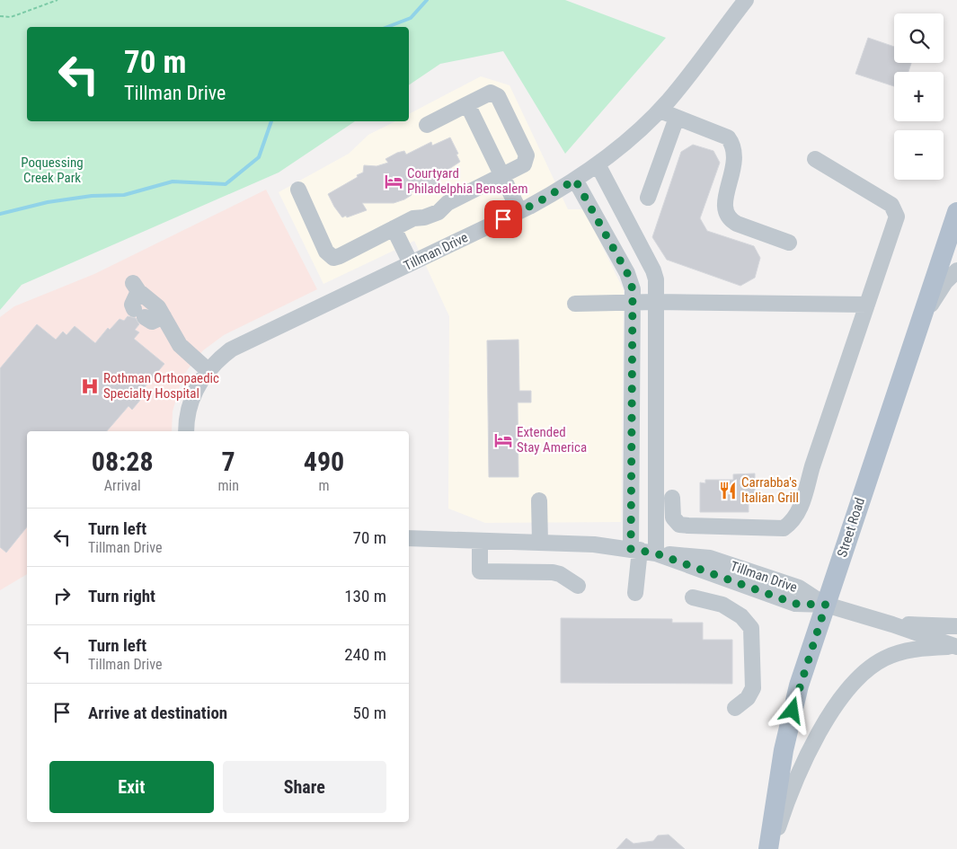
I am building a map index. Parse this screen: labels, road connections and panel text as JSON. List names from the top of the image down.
{
  "streets": {
    "main road": ["Street Road"],
    "street": ["Tillman Drive"]
  },
  "crossings": [
    ["Tillman Drive", "Street Road"]
  ],
  "parks": ["Poquessing Creek Park"],
  "places": {
    "hotel": ["Courtyard Philadelphia Bensalem", "Extended Stay America"],
    "hospital": ["Rothman Orthopaedic Specialty Hospital"],
    "restaurant": ["Carrabba's Italian Grill"]
  },
  "page": {
    "map_buttons": ["+", "−"],
    "turn": ["70 m", "Tillman Drive"],
    "eta": [
      "08:28",
      "Arrival",
      "7",
      "min",
      "490",
      "m"
    ],
    "list": [
      {
        "name": "Turn left",
        "note": "Tillman Drive",
        "value": "70 m"
      },
      {
        "name": "Turn right",
        "value": "130 m"
      },
      {
        "name": "Turn left",
        "note": "Tillman Drive",
        "value": "240 m"
      },
      {
        "name": "Arrive at destination",
        "value": "50 m"
      }
    ],
    "buttons": ["Exit", "Share"]
  }
}
